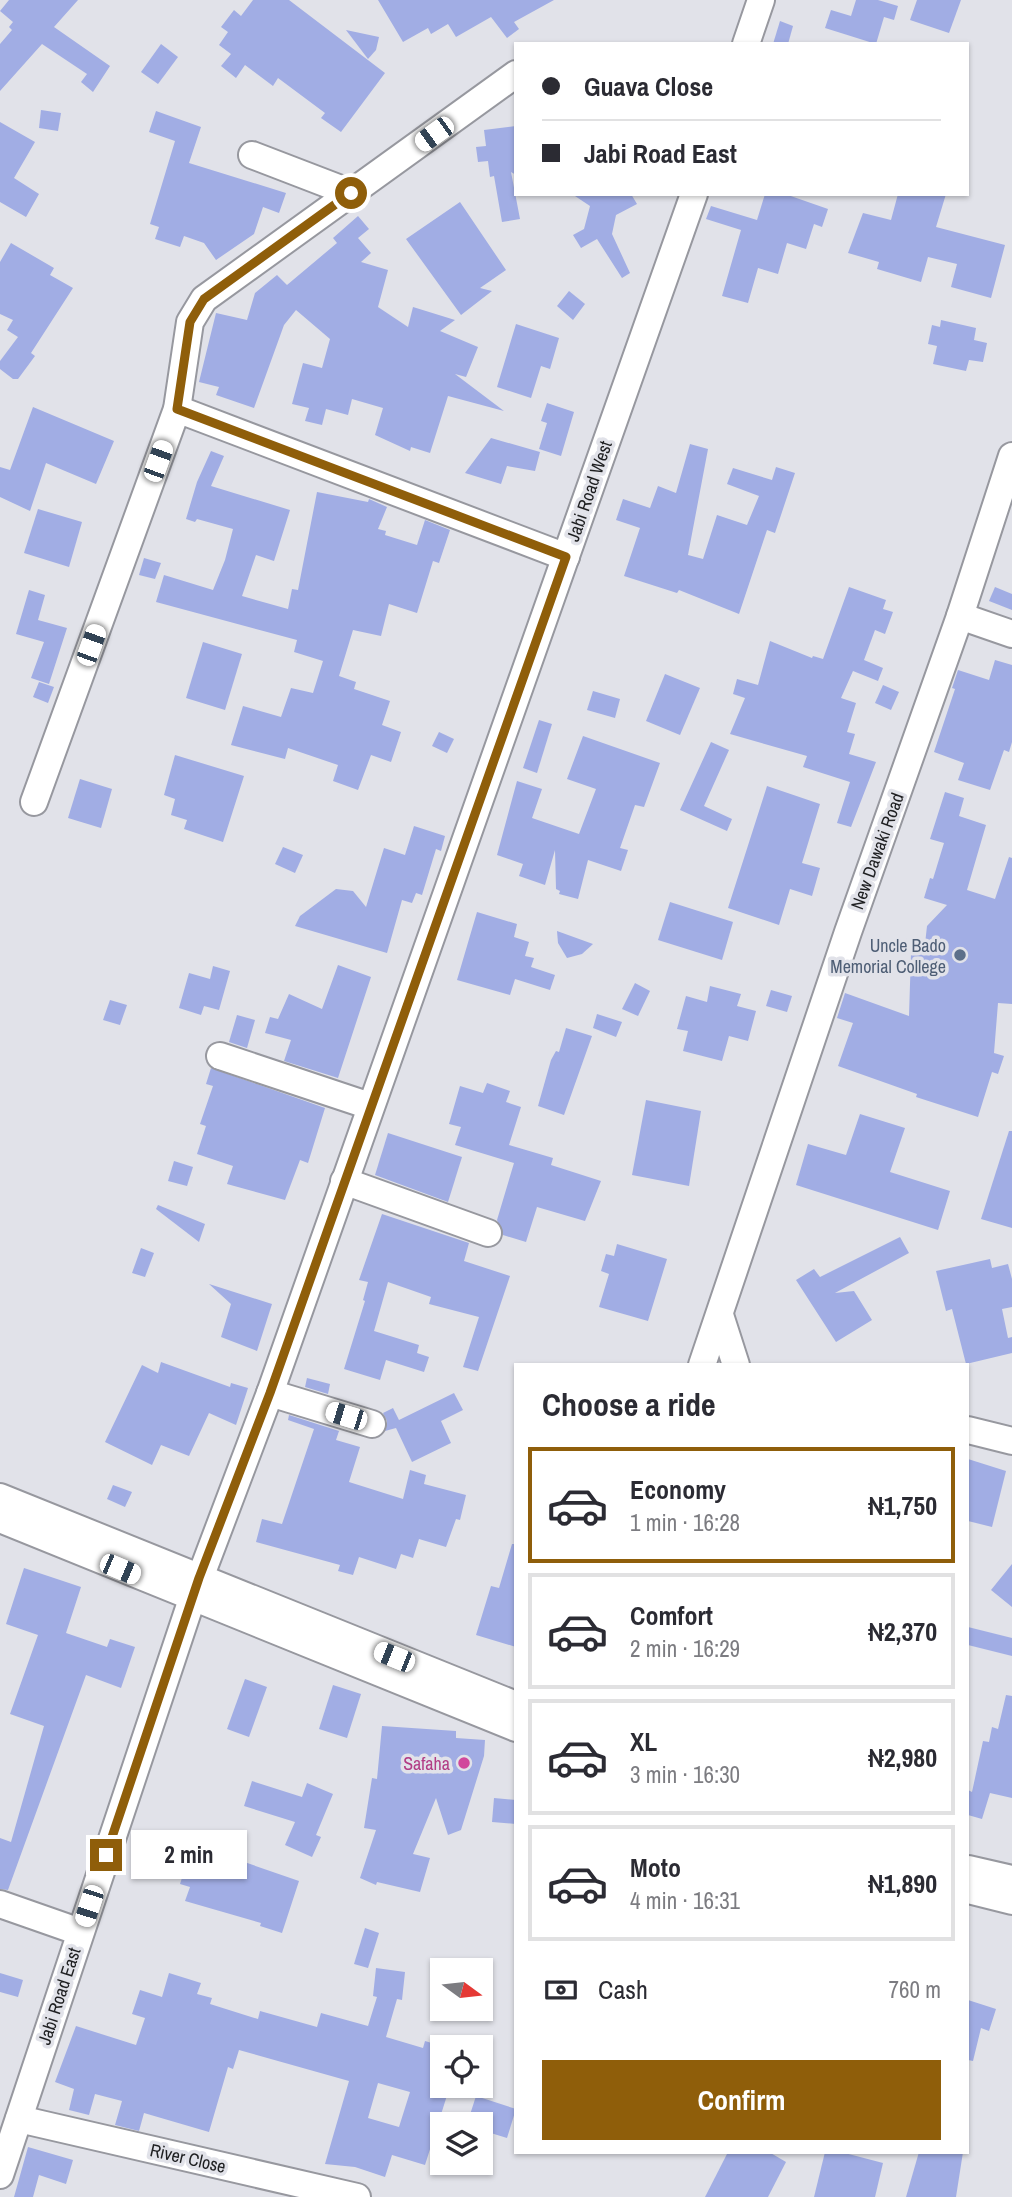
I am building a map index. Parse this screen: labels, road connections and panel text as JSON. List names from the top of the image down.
{
  "streets": {
    "street": [
      "Jabi Road West",
      "New Dawaki Road",
      "Jabi Road East",
      "River Close"
    ]
  },
  "crossings": [
    ["Jabi Road West", "Jabi Road East"],
    ["Jabi Road East", "River Close"]
  ],
  "places": ["Uncle Bado Memorial College", "Safaha"],
  "north": "right",
  "page": {
    "banner": ["Guava Close", "Jabi Road East"],
    "heading": "Choose a ride",
    "list": [
      {
        "name": "Economy",
        "note": "1 min · 16:28",
        "value": "₦1,750"
      },
      {
        "name": "Comfort",
        "note": "2 min · 16:29",
        "value": "₦2,370"
      },
      {
        "name": "XL",
        "note": "3 min · 16:30",
        "value": "₦2,980"
      },
      {
        "name": "Moto",
        "note": "4 min · 16:31",
        "value": "₦1,890"
      }
    ],
    "bubble": "2 min",
    "pay": ["Cash", "760 m"],
    "buttons": "Confirm"
  }
}
